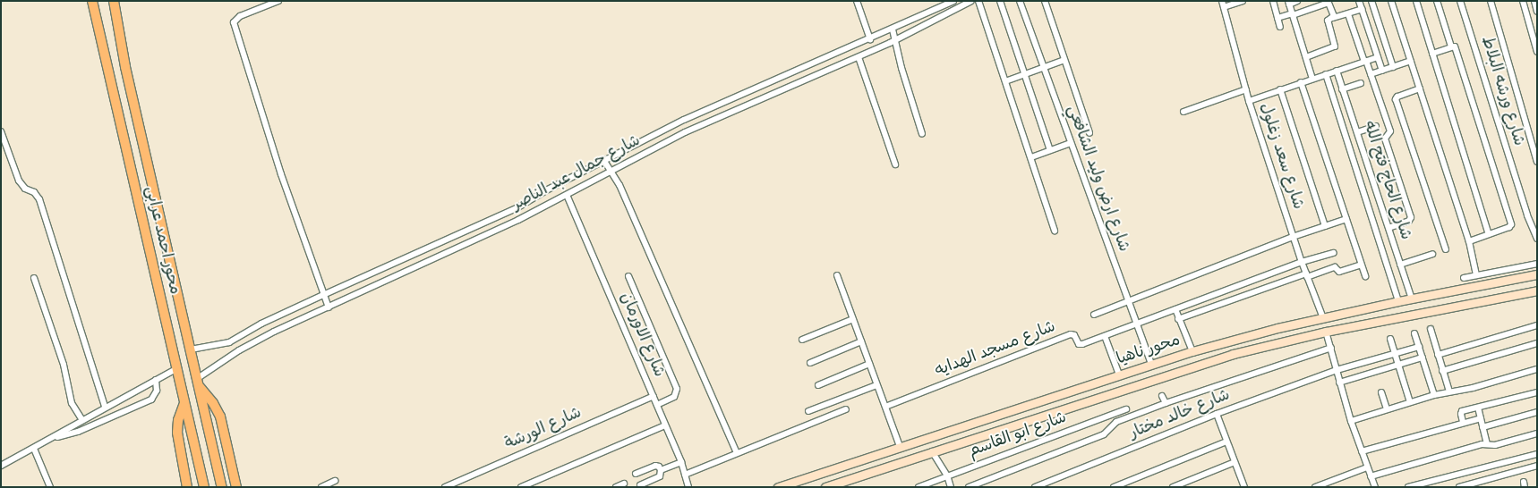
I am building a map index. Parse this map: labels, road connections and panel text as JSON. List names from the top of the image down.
{
  "streets": {
    "main road": ["محور احمد عرابى", "محور ناهيا"],
    "street": [
      "شارع ورشه البلاط",
      "شارع سعد زغلول",
      "شارع جمال عبد الناصر",
      "شارع ارض وليد الشافعي",
      "شارع الحاج فتح الله",
      "شارع الاورمان",
      "شارع مسجد الهدايه",
      "شارع خالد مختار",
      "شارع الورشة",
      "شارع ابو القاسم"
    ]
  },
  "crossings": [
    ["شارع سعد زغلول", "شارع مسجد الهدايه"],
    ["شارع سعد زغلول", "محور ناهيا"],
    ["شارع جمال عبد الناصر", "محور احمد عرابى"],
    ["شارع جمال عبد الناصر", "شارع الاورمان"],
    ["شارع ارض وليد الشافعي", "شارع مسجد الهدايه"],
    ["شارع ارض وليد الشافعي", "محور ناهيا"],
    ["شارع الحاج فتح الله", "محور ناهيا"],
    ["شارع الاورمان", "شارع الورشة"]
  ]
}
